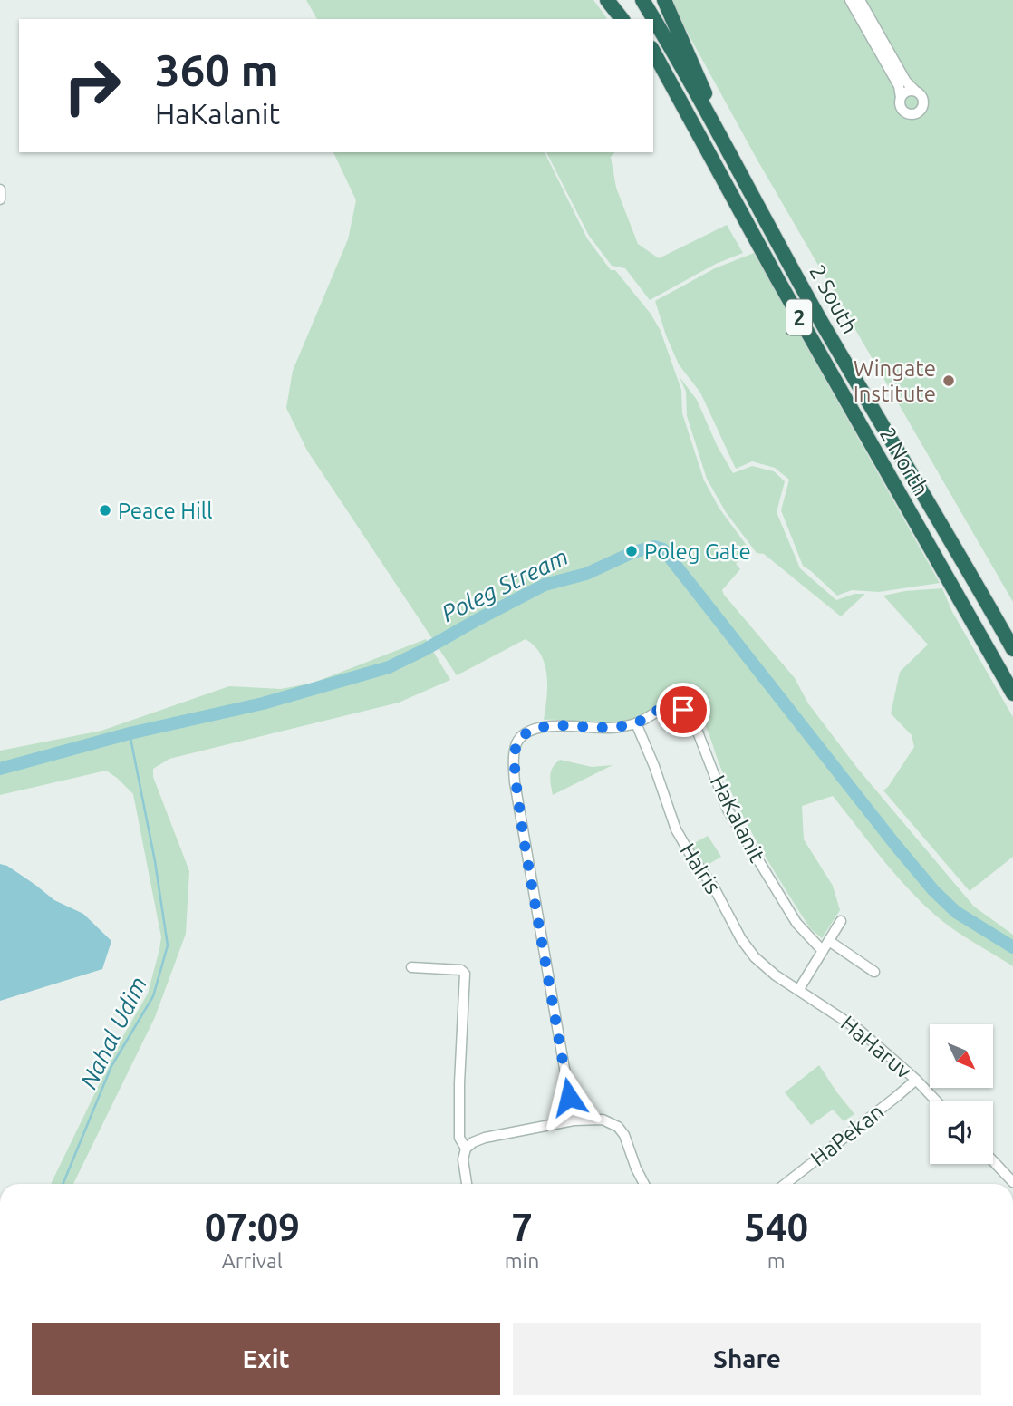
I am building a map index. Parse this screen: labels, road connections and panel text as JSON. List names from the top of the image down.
{
  "streets": {
    "highway": ["2 South", "2", "2 North"],
    "street": [
      "HaKalanit",
      "HaIris",
      "HaHaruv",
      "HaPekan"
    ]
  },
  "crossings": [
    ["HaKalanit", "HaIris"],
    ["HaIris", "HaHaruv"],
    ["HaHaruv", "HaPekan"]
  ],
  "water": ["Poleg Stream", "Nahal Udim"],
  "places": ["Wingate Institute", "Peace Hill", "Poleg Gate"],
  "north": "bottom right",
  "page": {
    "turn": ["360 m", "HaKalanit"],
    "eta": [
      "07:09",
      "Arrival",
      "7",
      "min",
      "540",
      "m"
    ],
    "buttons": ["Exit", "Share"]
  }
}
